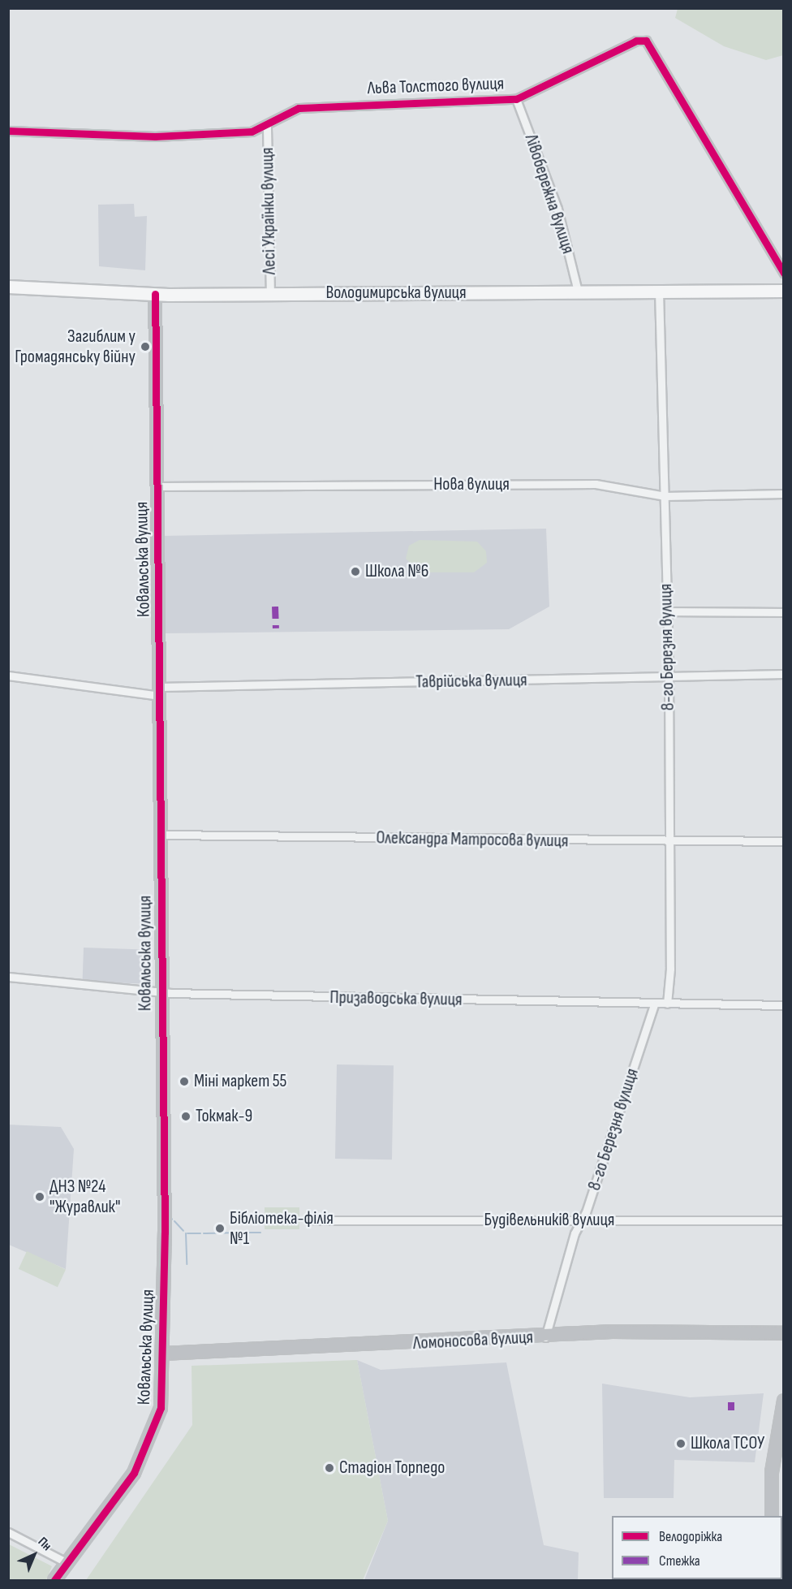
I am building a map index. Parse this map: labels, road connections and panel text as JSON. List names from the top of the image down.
{
  "streets": {
    "main road": ["Володимирська вулиця"],
    "street": [
      "Льва Толстого вулиця",
      "Лівобережна вулиця",
      "Лесі Українки вулиця",
      "Нова вулиця",
      "Ковальська вулиця",
      "8-го Березня вулиця",
      "Таврійська вулиця",
      "Олександра Матросова вулиця",
      "Призаводська вулиця",
      "Будівельників вулиця",
      "Ломоносова вулиця"
    ]
  },
  "crossings": [
    ["Льва Толстого вулиця", "Лівобережна вулиця"],
    ["Льва Толстого вулиця", "Лесі Українки вулиця"],
    ["Лівобережна вулиця", "Володимирська вулиця"],
    ["Лесі Українки вулиця", "Володимирська вулиця"],
    ["Володимирська вулиця", "Ковальська вулиця"],
    ["Володимирська вулиця", "8-го Березня вулиця"],
    ["Нова вулиця", "Ковальська вулиця"],
    ["Нова вулиця", "8-го Березня вулиця"],
    ["Ковальська вулиця", "Таврійська вулиця"],
    ["Ковальська вулиця", "Олександра Матросова вулиця"],
    ["Ковальська вулиця", "Призаводська вулиця"],
    ["Ковальська вулиця", "Ломоносова вулиця"],
    ["8-го Березня вулиця", "Таврійська вулиця"],
    ["8-го Березня вулиця", "Олександра Матросова вулиця"],
    ["8-го Березня вулиця", "Призаводська вулиця"],
    ["8-го Березня вулиця", "Будівельників вулиця"],
    ["8-го Березня вулиця", "Ломоносова вулиця"]
  ],
  "places": [
    "Загиблим у Громадянську війну",
    "Школа №6",
    "Міні маркет 55",
    "Токмак-9",
    "ДНЗ №24 \"Журавлик\"",
    "Бібліотека-філія №1",
    "Школа ТСОУ",
    "Стадіон Торпедо"
  ],
  "legend": ["Велодоріжка", "Стежка"],
  "north": "top right"
}
